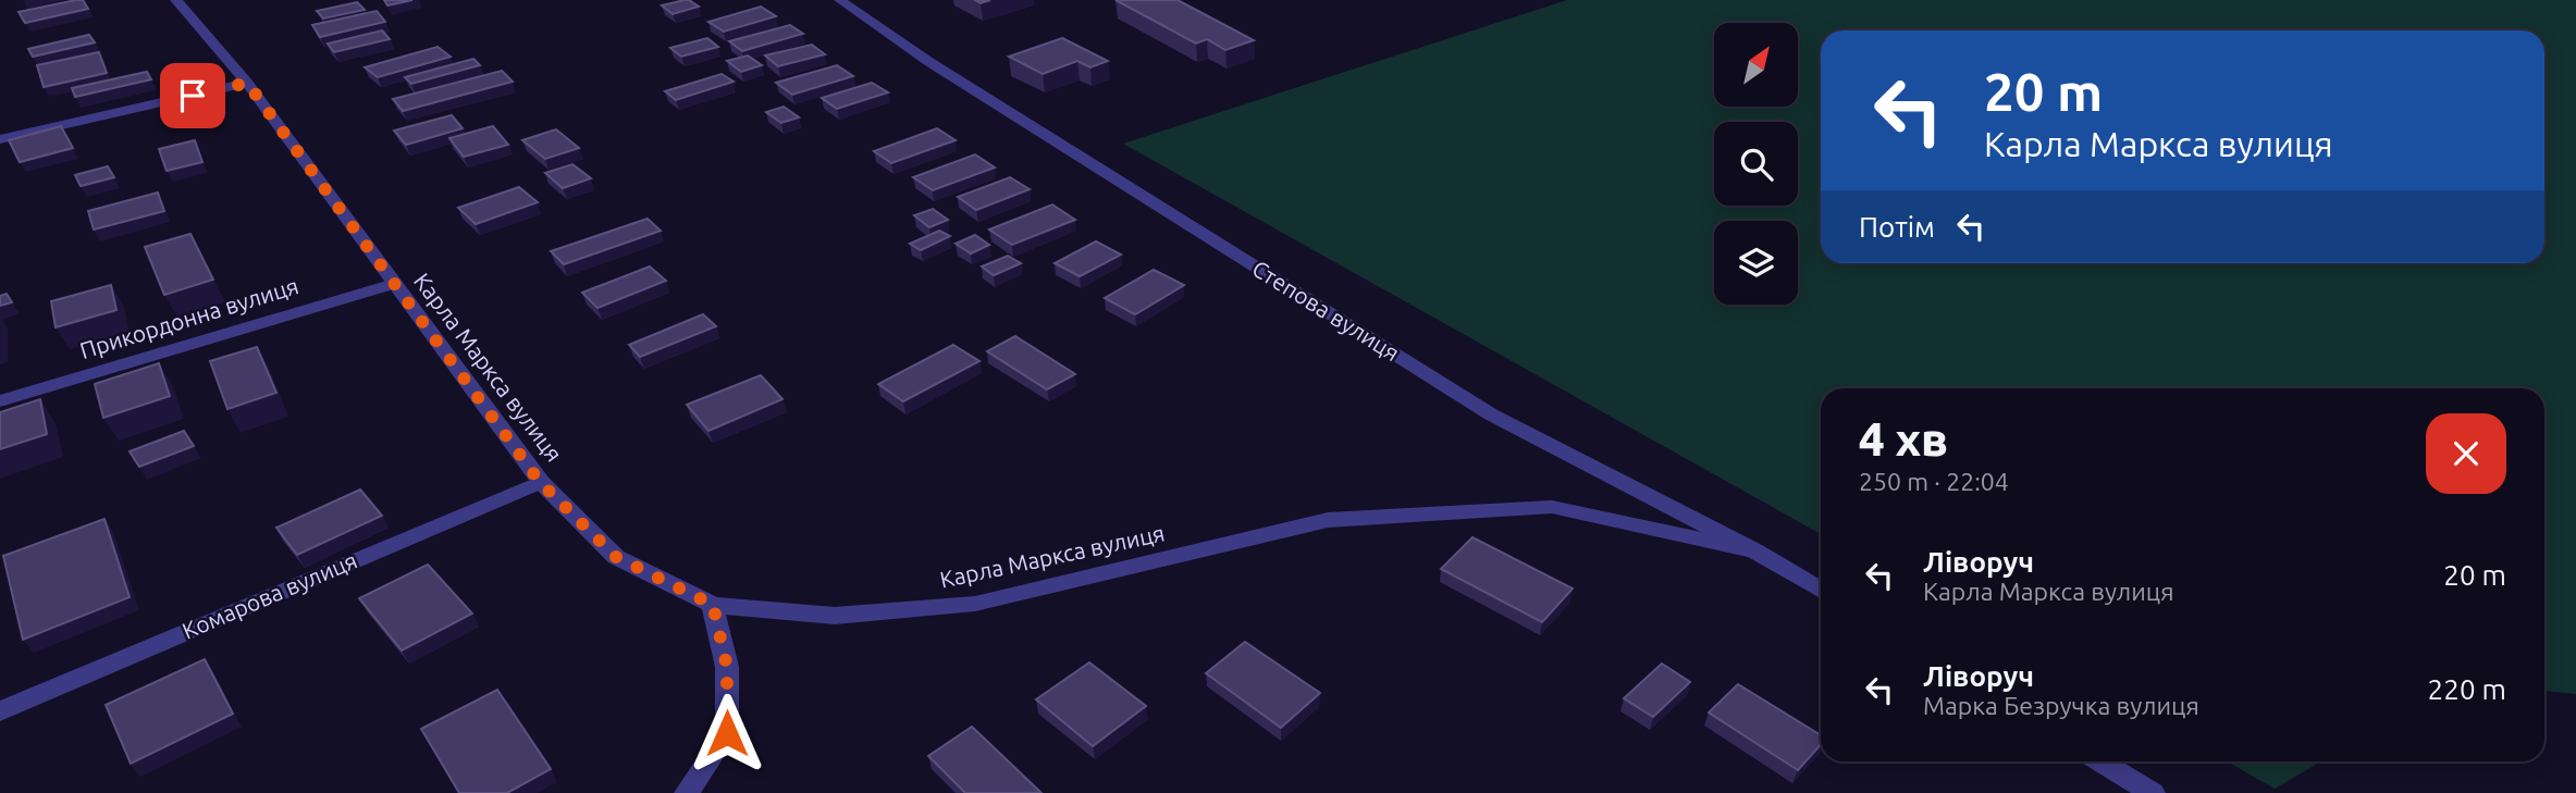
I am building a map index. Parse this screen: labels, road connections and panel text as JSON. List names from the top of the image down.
{
  "streets": {
    "street": [
      "Степова вулиця",
      "Прикордонна вулиця",
      "Карла Маркса вулиця",
      "Комарова вулиця"
    ]
  },
  "crossings": [
    ["Степова вулиця", "Карла Маркса вулиця"],
    ["Прикордонна вулиця", "Карла Маркса вулиця"],
    ["Карла Маркса вулиця", "Комарова вулиця"]
  ],
  "north": "top right",
  "page": {
    "turn": ["20 m", "Карла Маркса вулиця"],
    "then": "Потім",
    "heading": ["4 хв", "250 m · 22:04"],
    "list": [
      {
        "name": "Ліворуч",
        "note": "Карла Маркса вулиця",
        "value": "20 m"
      },
      {
        "name": "Ліворуч",
        "note": "Марка Безручка вулиця",
        "value": "220 m"
      }
    ]
  }
}
